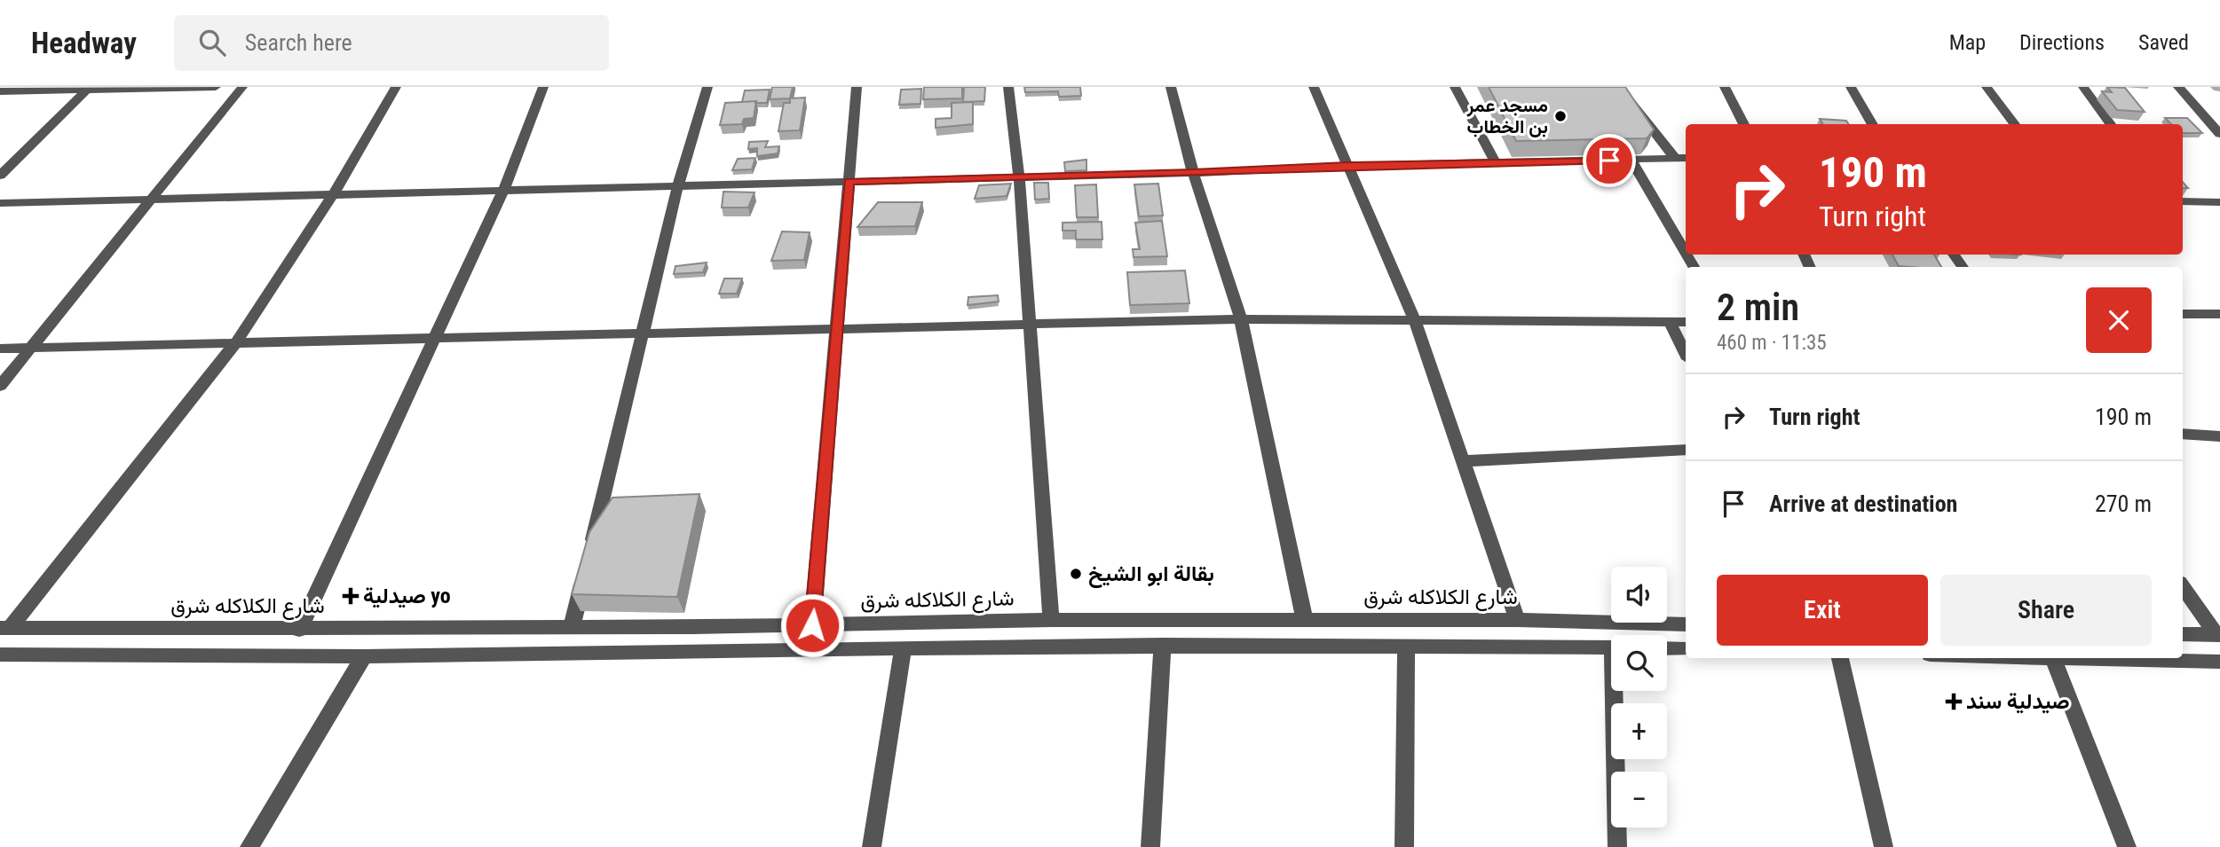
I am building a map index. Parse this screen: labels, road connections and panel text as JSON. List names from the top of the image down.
{
  "streets": {
    "street": ["شارع الكلاكله شرق"]
  },
  "places": {
    "other": ["مسجد عمر بن الخطاب", "بقالة ابو الشيخ"],
    "health": ["صيدلية yo", "صيدلية سند"]
  },
  "page": {
    "header": "Headway",
    "search": "Search here",
    "nav": ["Map", "Directions", "Saved"],
    "turn": ["190 m", "Turn right"],
    "heading": ["2 min", "460 m · 11:35"],
    "list": [
      {
        "name": "Turn right",
        "value": "190 m"
      },
      {
        "name": "Arrive at destination",
        "value": "270 m"
      }
    ],
    "buttons": ["Exit", "Share"],
    "map_buttons": ["+", "−"]
  }
}
